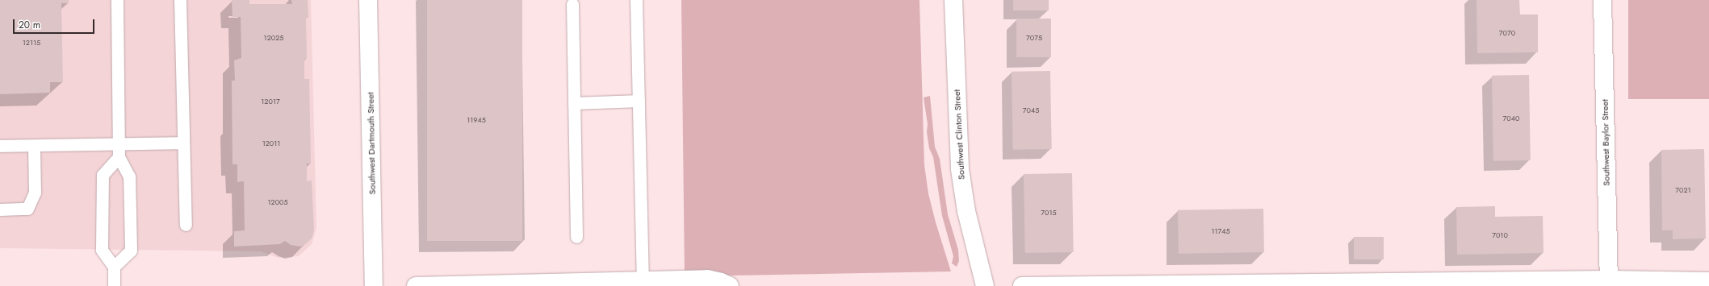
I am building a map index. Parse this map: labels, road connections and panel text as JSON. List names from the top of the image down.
{
  "streets": {
    "street": ["Southwest Clinton Street", "Southwest Baylor Street", "Southwest Dartmouth Street"]
  },
  "house_numbers": [
    "7070",
    "12025",
    "7075",
    "12115",
    "12017",
    "7045",
    "7040",
    "11945",
    "12011",
    "7021",
    "12005",
    "7015",
    "11745",
    "7010"
  ],
  "scale_bar": "20 m"
}
